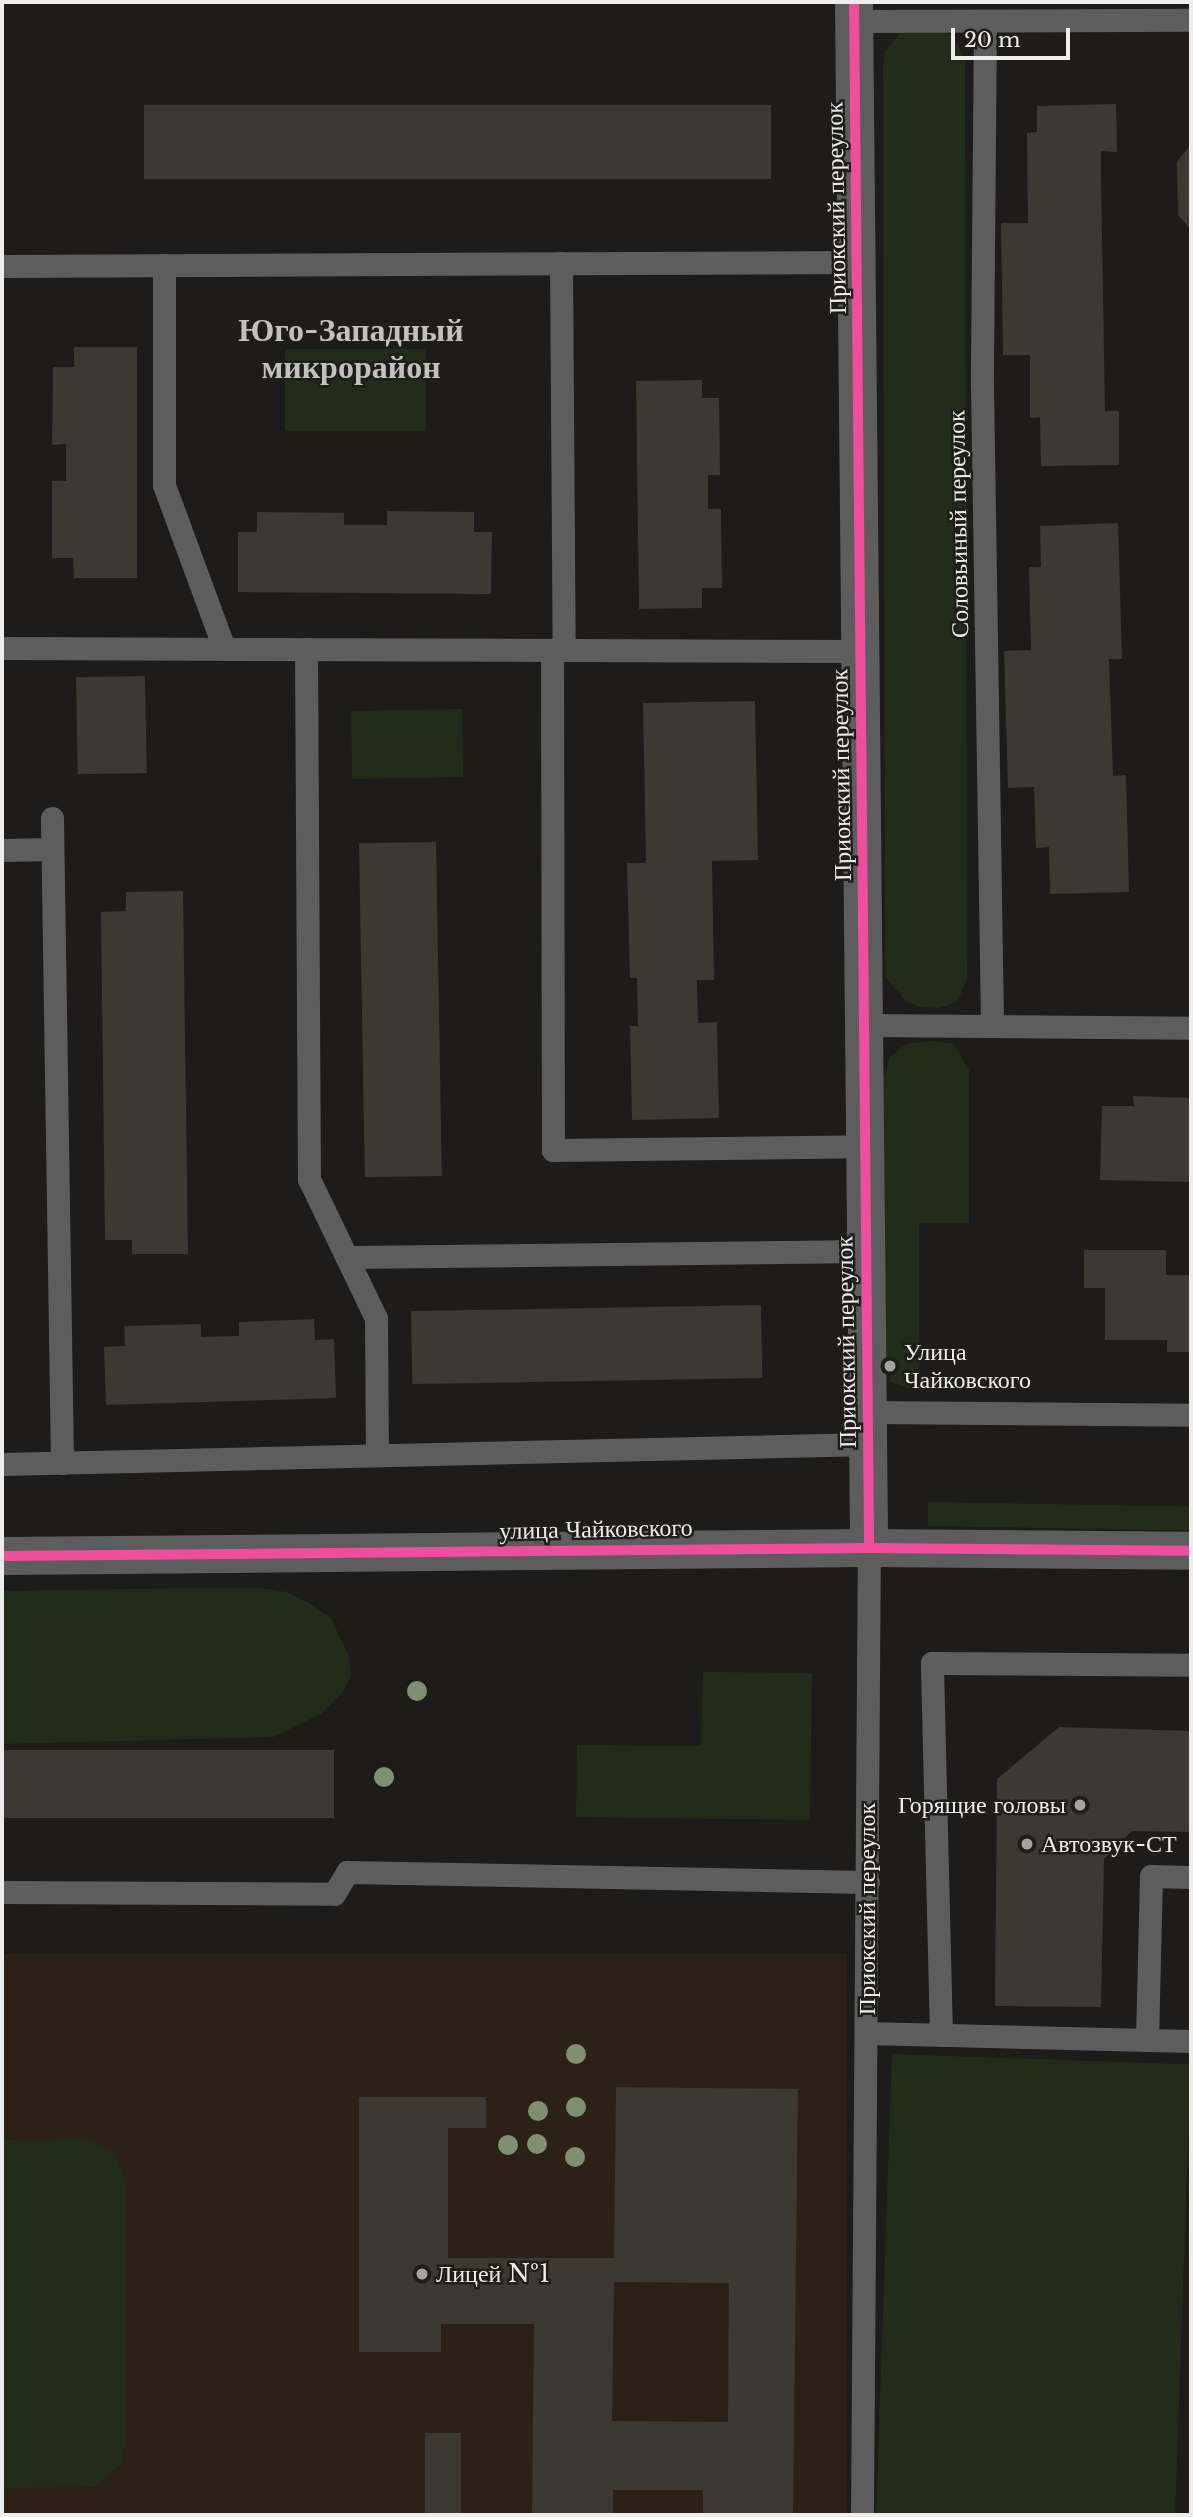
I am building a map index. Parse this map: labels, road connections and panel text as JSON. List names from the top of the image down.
{
  "streets": {
    "street": ["Приокский переулок", "улица Чайковского"],
    "lane": ["Соловьиный переулок"]
  },
  "crossings": [
    ["Приокский переулок", "улица Чайковского"]
  ],
  "districts": ["Юго-Западный микрорайон"],
  "places": [
    "Улица Чайковского",
    "Горящие головы",
    "Автозвук-СТ",
    "Лицей №1"
  ],
  "scale_bar": "20 m"
}
